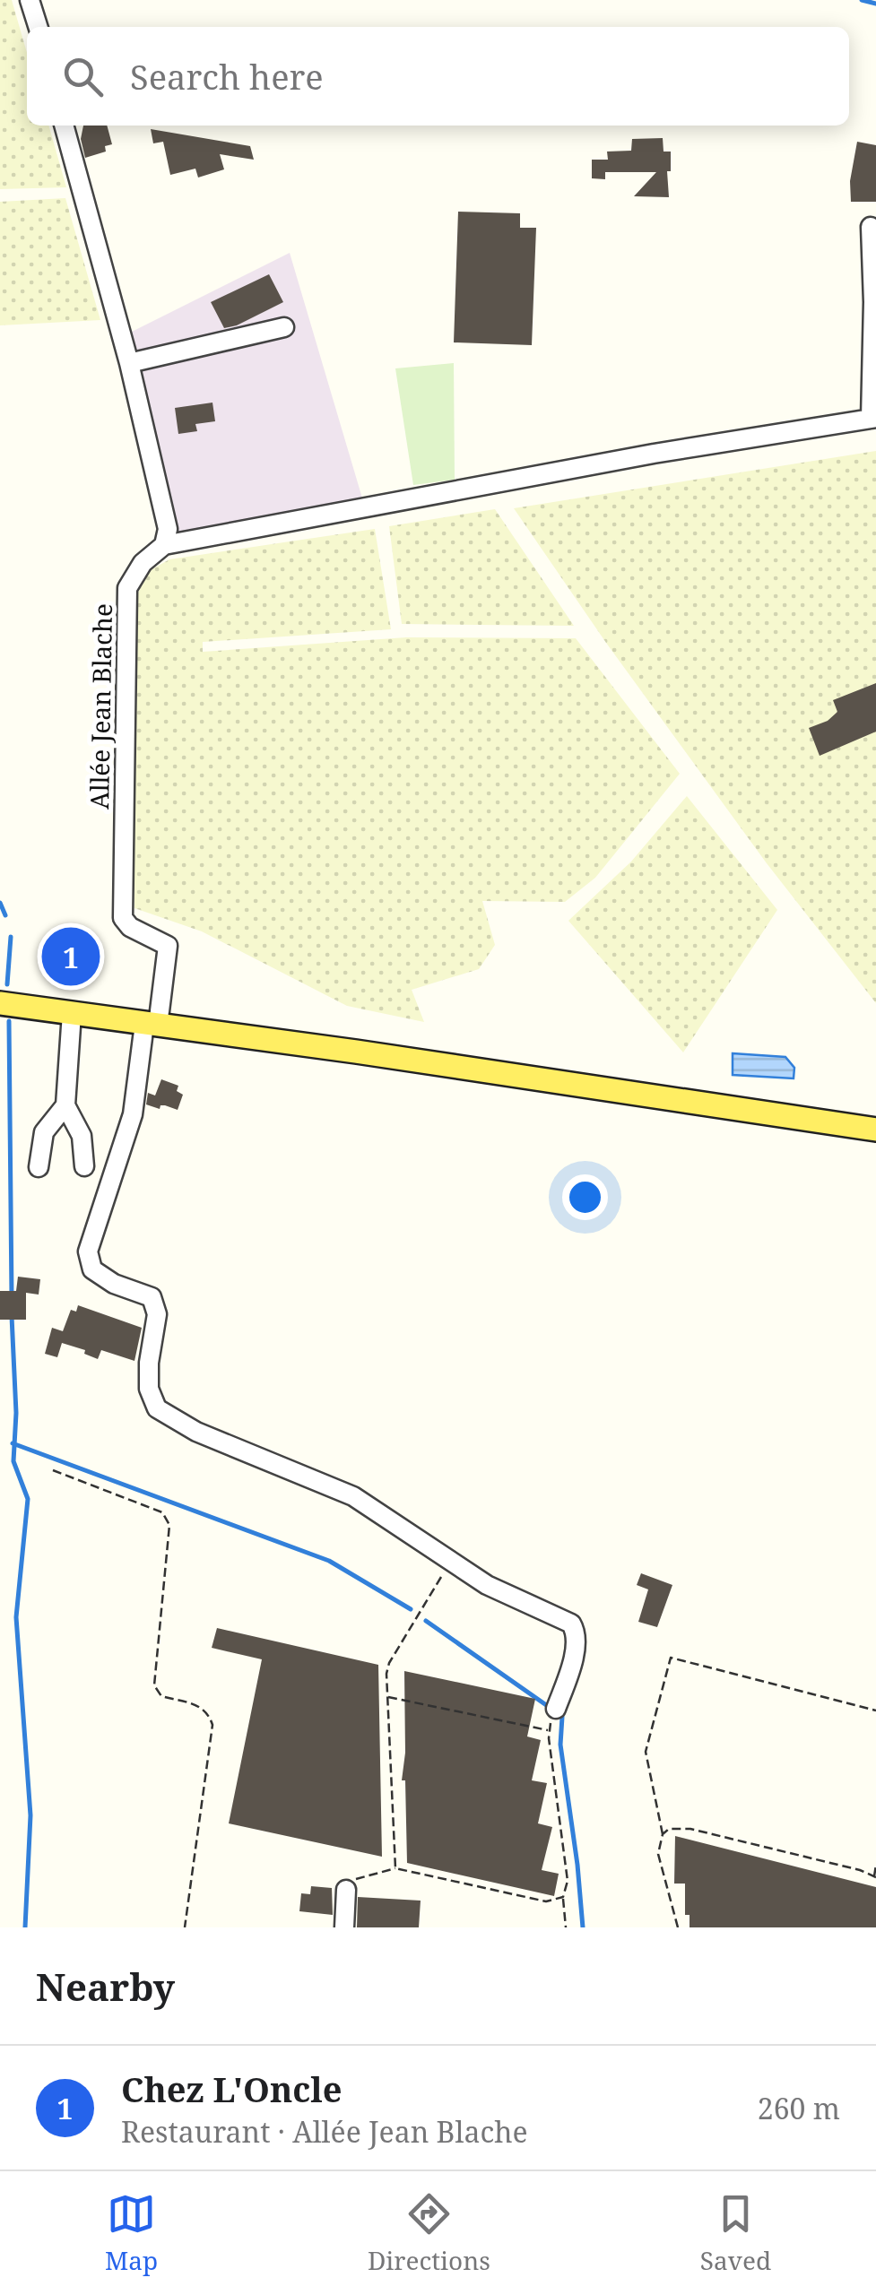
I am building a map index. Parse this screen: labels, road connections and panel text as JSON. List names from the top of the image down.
{
  "streets": {
    "street": ["Allée Jean Blache"]
  },
  "page": {
    "search": "Search here",
    "pins": "1",
    "heading": "Nearby",
    "list": [
      {
        "mark": "1",
        "name": "Chez L'Oncle",
        "note": "Restaurant · Allée Jean Blache",
        "value": "260 m"
      }
    ],
    "nav": ["Map", "Directions", "Saved"]
  }
}
